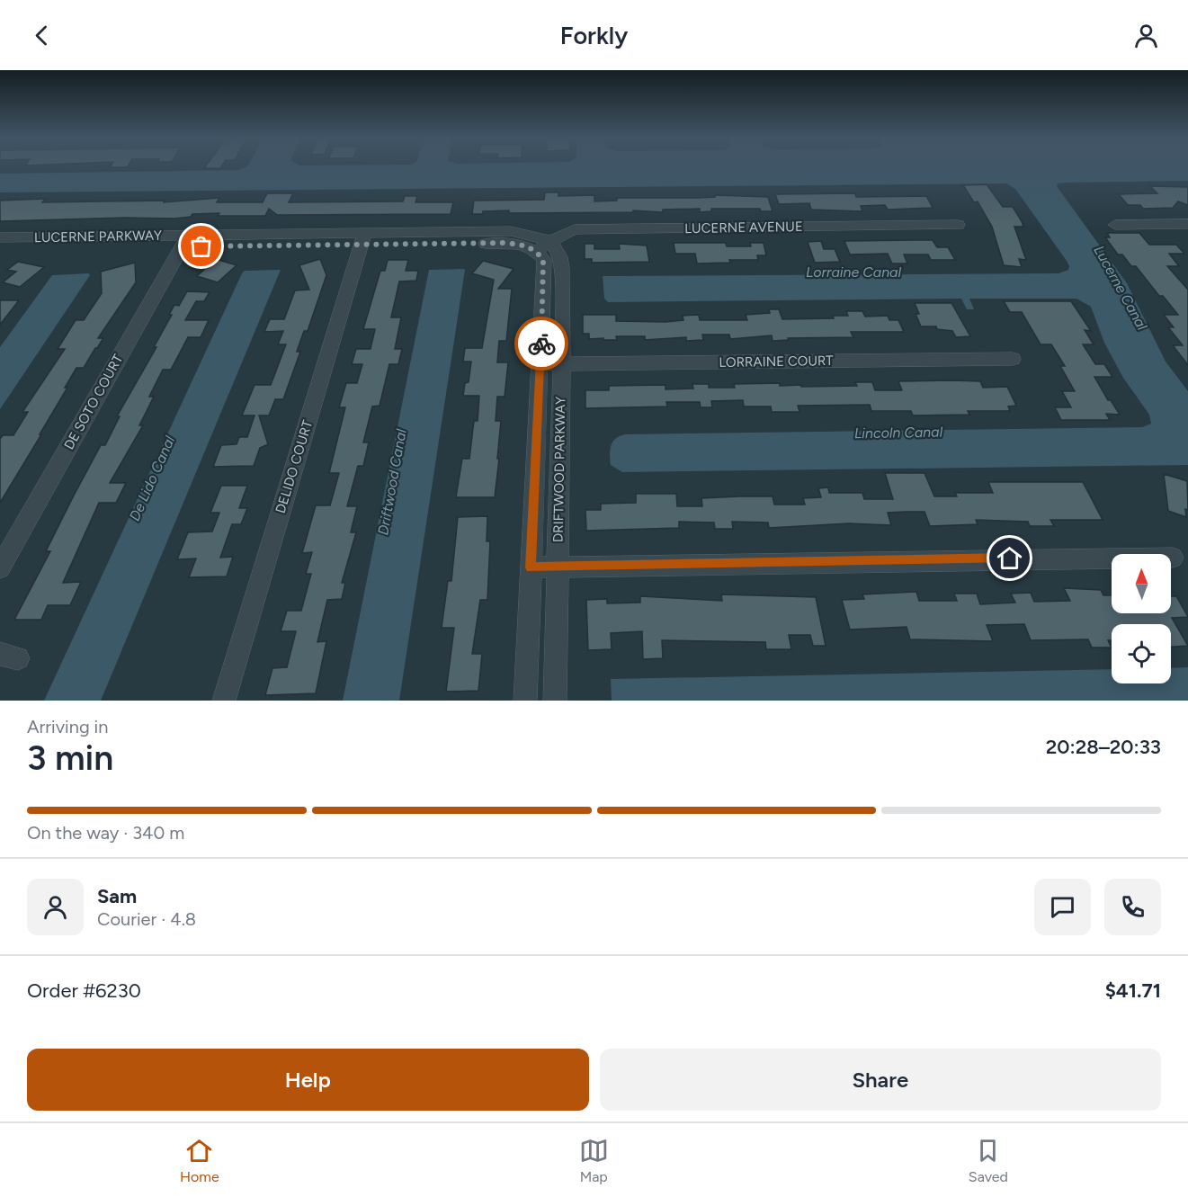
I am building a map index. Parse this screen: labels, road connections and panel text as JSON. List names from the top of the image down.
{
  "streets": {
    "street": [
      "LUCERNE AVENUE",
      "LUCERNE PARKWAY",
      "LORRAINE COURT",
      "DE SOTO COURT",
      "DELIDO COURT",
      "DRIFTWOOD PARKWAY"
    ]
  },
  "crossings": [
    ["LUCERNE AVENUE", "LUCERNE PARKWAY"],
    ["LUCERNE AVENUE", "DRIFTWOOD PARKWAY"],
    ["LUCERNE PARKWAY", "DE SOTO COURT"],
    ["LUCERNE PARKWAY", "DELIDO COURT"],
    ["LUCERNE PARKWAY", "DRIFTWOOD PARKWAY"],
    ["LORRAINE COURT", "DRIFTWOOD PARKWAY"]
  ],
  "water": [
    "Lorraine Canal",
    "Lucerne Canal",
    "Lincoln Canal",
    "De Lido Canal",
    "Driftwood Canal"
  ],
  "north": "top",
  "page": {
    "header": "Forkly",
    "heading": ["3 min", "Arriving in", "20:28–20:33"],
    "panel": [
      "Sam",
      "Courier · 4.8",
      "Order #6230",
      "$41.71"
    ],
    "bar": "On the way · 340 m",
    "buttons": ["Help", "Share"],
    "tabs": ["Home", "Map", "Saved"]
  }
}
